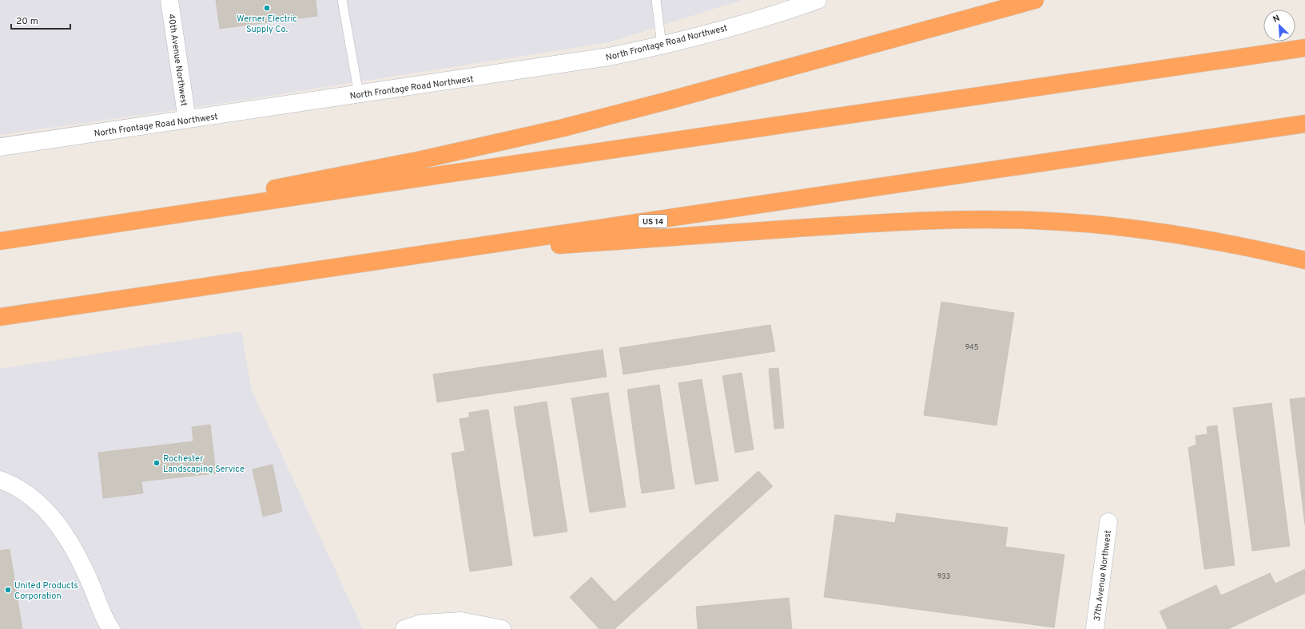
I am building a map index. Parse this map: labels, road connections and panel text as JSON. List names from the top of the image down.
{
  "streets": {
    "highway": ["US 14"],
    "street": ["North Frontage Road Northwest", "40th Avenue Northwest", "37th Avenue Northwest"]
  },
  "crossings": [
    ["North Frontage Road Northwest", "40th Avenue Northwest"]
  ],
  "places": ["Werner Electric Supply Co.", "Rochester Landscaping Service", "United Products Corporation"],
  "house_numbers": ["945", "933"],
  "scale_bar": "20 m",
  "north": "top left"
}
